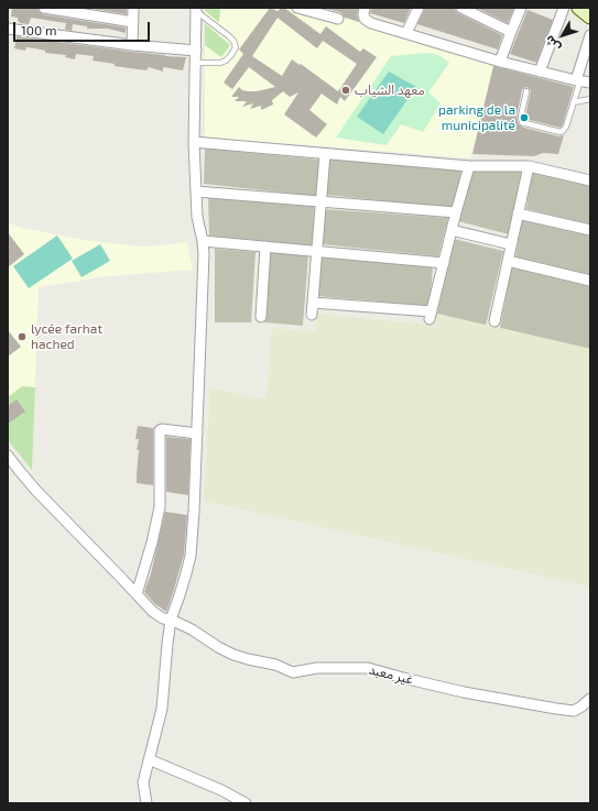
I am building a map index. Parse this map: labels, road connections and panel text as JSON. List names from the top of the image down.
{
  "streets": {
    "street": ["غير معبد"]
  },
  "places": ["معهد الشياب", "parking de la municipalité", "lycée farhat hached"],
  "scale_bar": "100 m",
  "north": "bottom left"
}
